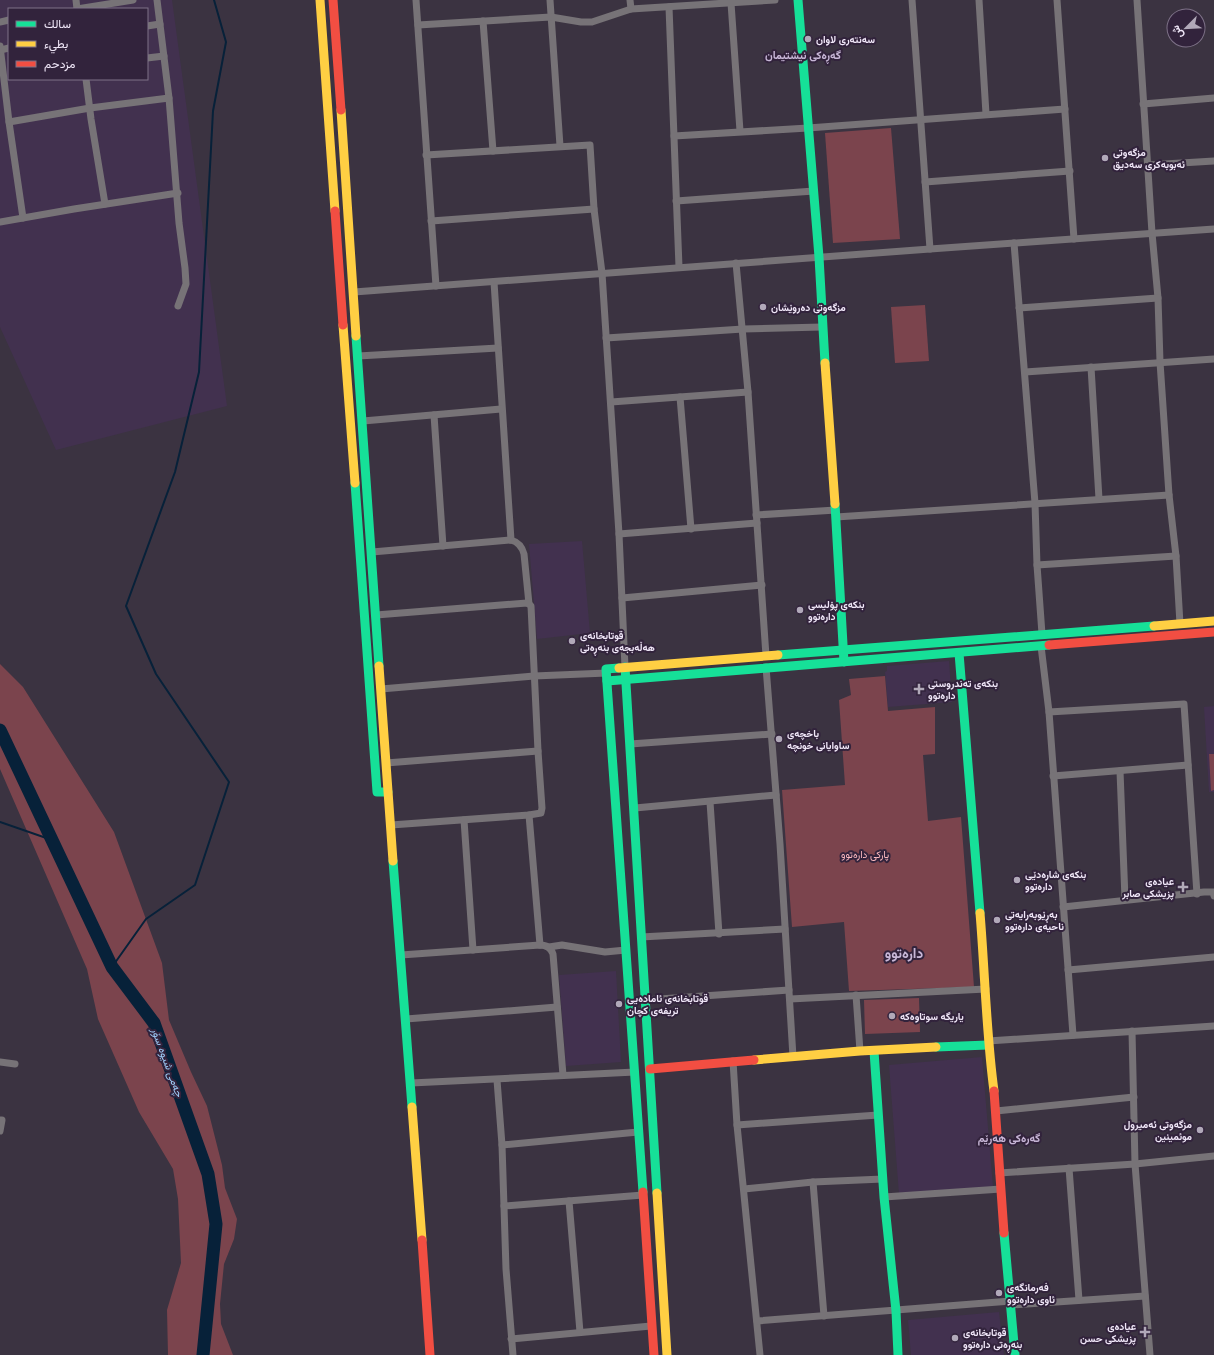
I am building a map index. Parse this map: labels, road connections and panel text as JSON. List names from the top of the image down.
{
  "districts": ["گەڕەکی نیشتیمان", "دارەتوو", "گەرەکی هەرێم"],
  "water": ["چەمی شیوە سۆر"],
  "parks": ["پارکی دارەتوو"],
  "places": {
    "other": [
      "سەنتەری لاوان",
      "مزگەوتی ئەبوبەکری سەدیق",
      "مزگەوتی دەروێشان",
      "بنکەی پۆلیسی دارەتوو",
      "قوتابخانەی هەڵەبجەی بنەڕەتی",
      "باخچەی ساوایانی خونچە",
      "بنکەی شارەدێی دارەتوو",
      "بەڕێوبەرایەتی ناحیەی دارەتوو",
      "قوتابخانەی ئامادەیی تریفەی کچان",
      "یاریگە سوتاوەکە",
      "مزگەوتی ئەمیرول موئمینین",
      "فەرمانگەی ئاوی دارەتوو",
      "قوتابخانەی بنەڕەتی دارەتوو"
    ],
    "health": ["بنکەی تەندروستی دارەتوو", "عیادەی پزیشکی صابر", "عیادەی پزیشکی حسن"]
  },
  "legend": ["سالك", "بطيء", "مزدحم"],
  "north": "bottom left"
}
